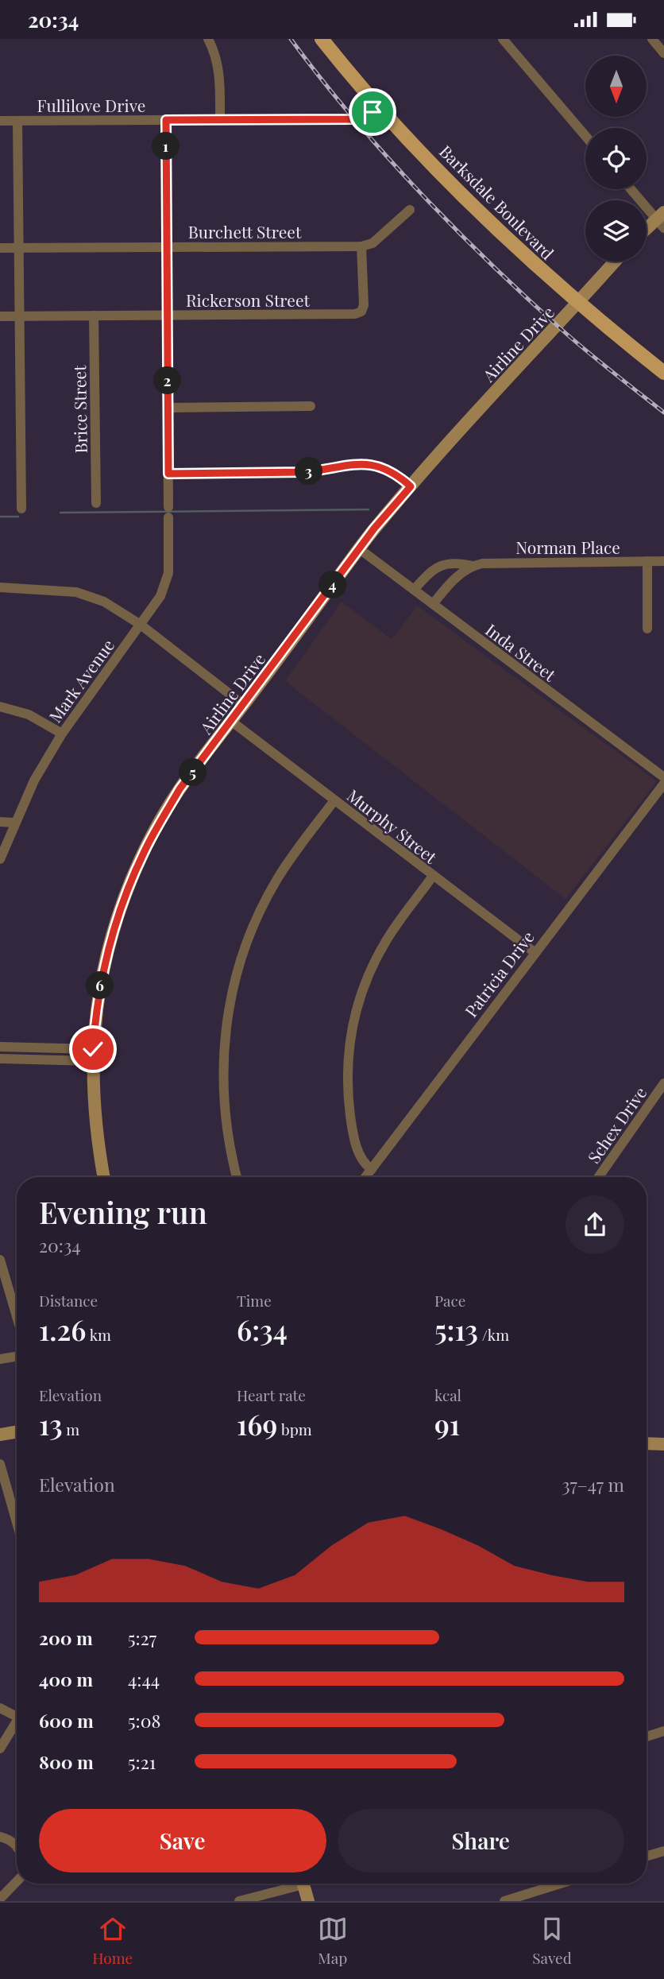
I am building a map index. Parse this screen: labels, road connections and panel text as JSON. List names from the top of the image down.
{
  "streets": {
    "main road": ["Barksdale Boulevard", "Airline Drive"],
    "street": [
      "Fullilove Drive",
      "Burchett Street",
      "Rickerson Street",
      "Brice Street",
      "Norman Place",
      "Inda Street",
      "Mark Avenue",
      "Murphy Street",
      "Patricia Drive",
      "Schex Drive"
    ]
  },
  "crossings": [
    ["Fullilove Drive", "Barksdale Boulevard"],
    ["Barksdale Boulevard", "Airline Drive"],
    ["Burchett Street", "Rickerson Street"],
    ["Rickerson Street", "Brice Street"],
    ["Airline Drive", "Inda Street"],
    ["Airline Drive", "Murphy Street"],
    ["Norman Place", "Inda Street"],
    ["Murphy Street", "Patricia Drive"]
  ],
  "north": "bottom",
  "page": {
    "status": "20:34",
    "pins": [
      "1",
      "2",
      "3",
      "4",
      "5",
      "6"
    ],
    "heading": ["Evening run", "20:34"],
    "stats": [
      ["Distance", "1.26 km"],
      ["Time", "6:34"],
      ["Pace", "5:13 /km"],
      ["Elevation", "13 m"],
      ["Heart rate", "169 bpm"],
      ["kcal", "91"]
    ],
    "chart": ["Elevation", "37–47 m"],
    "list": [
      {
        "name": "200 m",
        "note": "5:27"
      },
      {
        "name": "400 m",
        "note": "4:44"
      },
      {
        "name": "600 m",
        "note": "5:08"
      },
      {
        "name": "800 m",
        "note": "5:21"
      }
    ],
    "buttons": ["Save", "Share"],
    "tabs": ["Home", "Map", "Saved"]
  }
}
